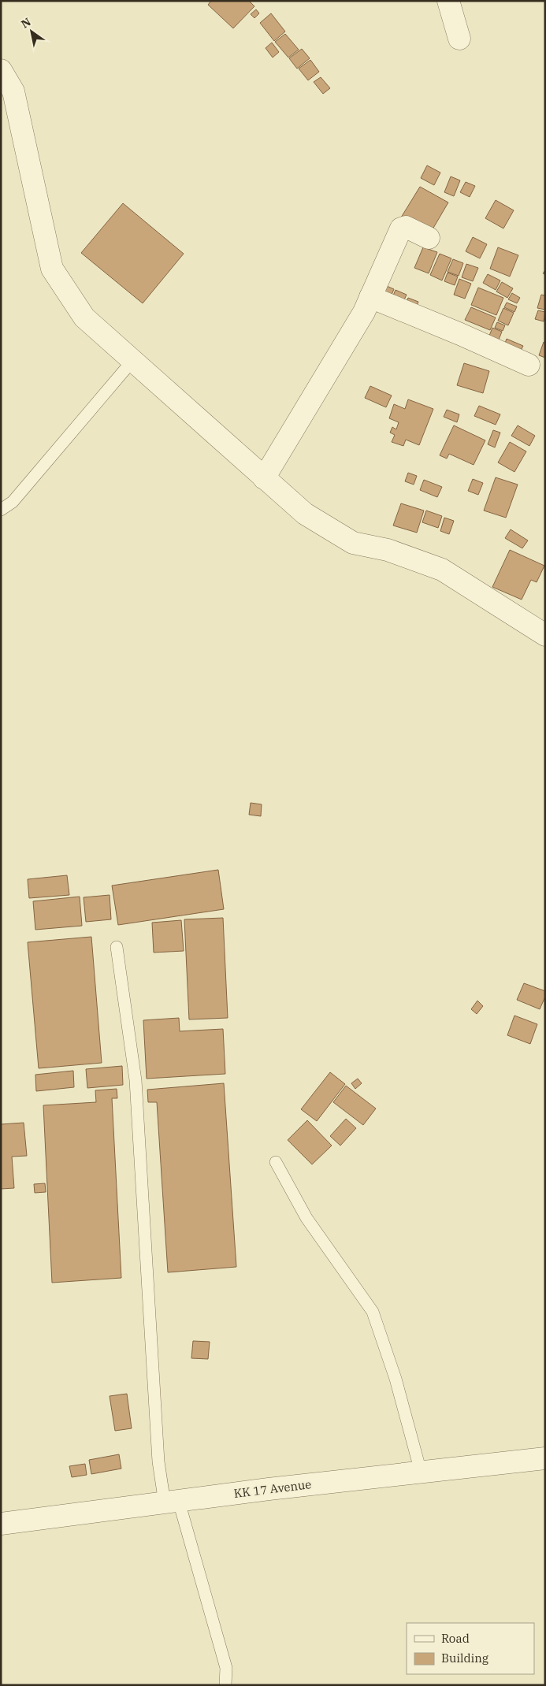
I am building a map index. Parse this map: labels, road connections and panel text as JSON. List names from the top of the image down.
{
  "streets": {
    "street": ["KK 17 Avenue"]
  },
  "legend": ["Road", "Building"],
  "north": "top left"
}
